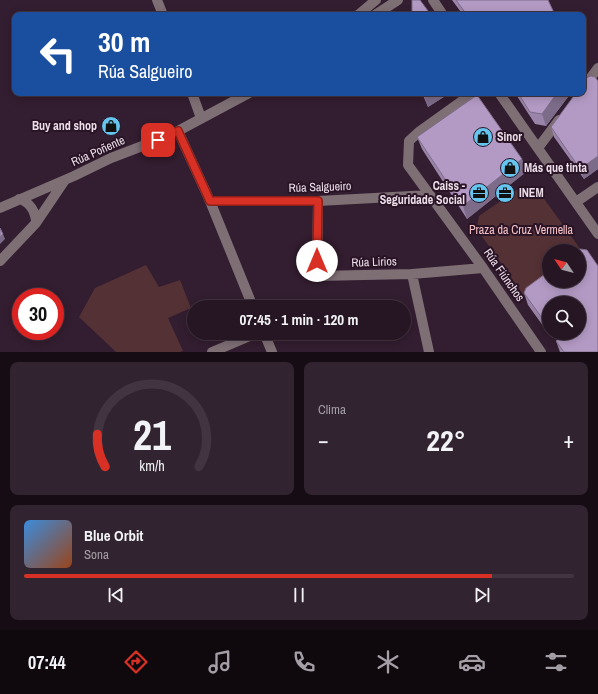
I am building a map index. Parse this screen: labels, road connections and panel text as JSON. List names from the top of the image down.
{
  "streets": {
    "street": [
      "Rúa Poñente",
      "Rúa Salgueiro",
      "Rúa Lirios",
      "Rúa Fiúnchos"
    ]
  },
  "crossings": [
    ["Rúa Salgueiro", "Rúa Lirios"],
    ["Rúa Salgueiro", "Rúa Fiúnchos"],
    ["Rúa Lirios", "Rúa Fiúnchos"]
  ],
  "parks": ["Praza da Cruz Vermella"],
  "places": {
    "shop": ["Buy and shop", "Sinor", "Más que tinta"],
    "office": ["Caiss - Seguridade Social", "INEM"]
  },
  "north": "top left",
  "page": {
    "turn": ["30 m", "Rúa Salgueiro"],
    "limit": "30",
    "trip": "07:45 · 1 min · 120 m",
    "tile": "Clima",
    "heat": ["−", "22°", "+"],
    "song": ["Blue Orbit", "Sona"],
    "tabs": "07:44",
    "gauge": ["21", "km/h"]
  }
}
